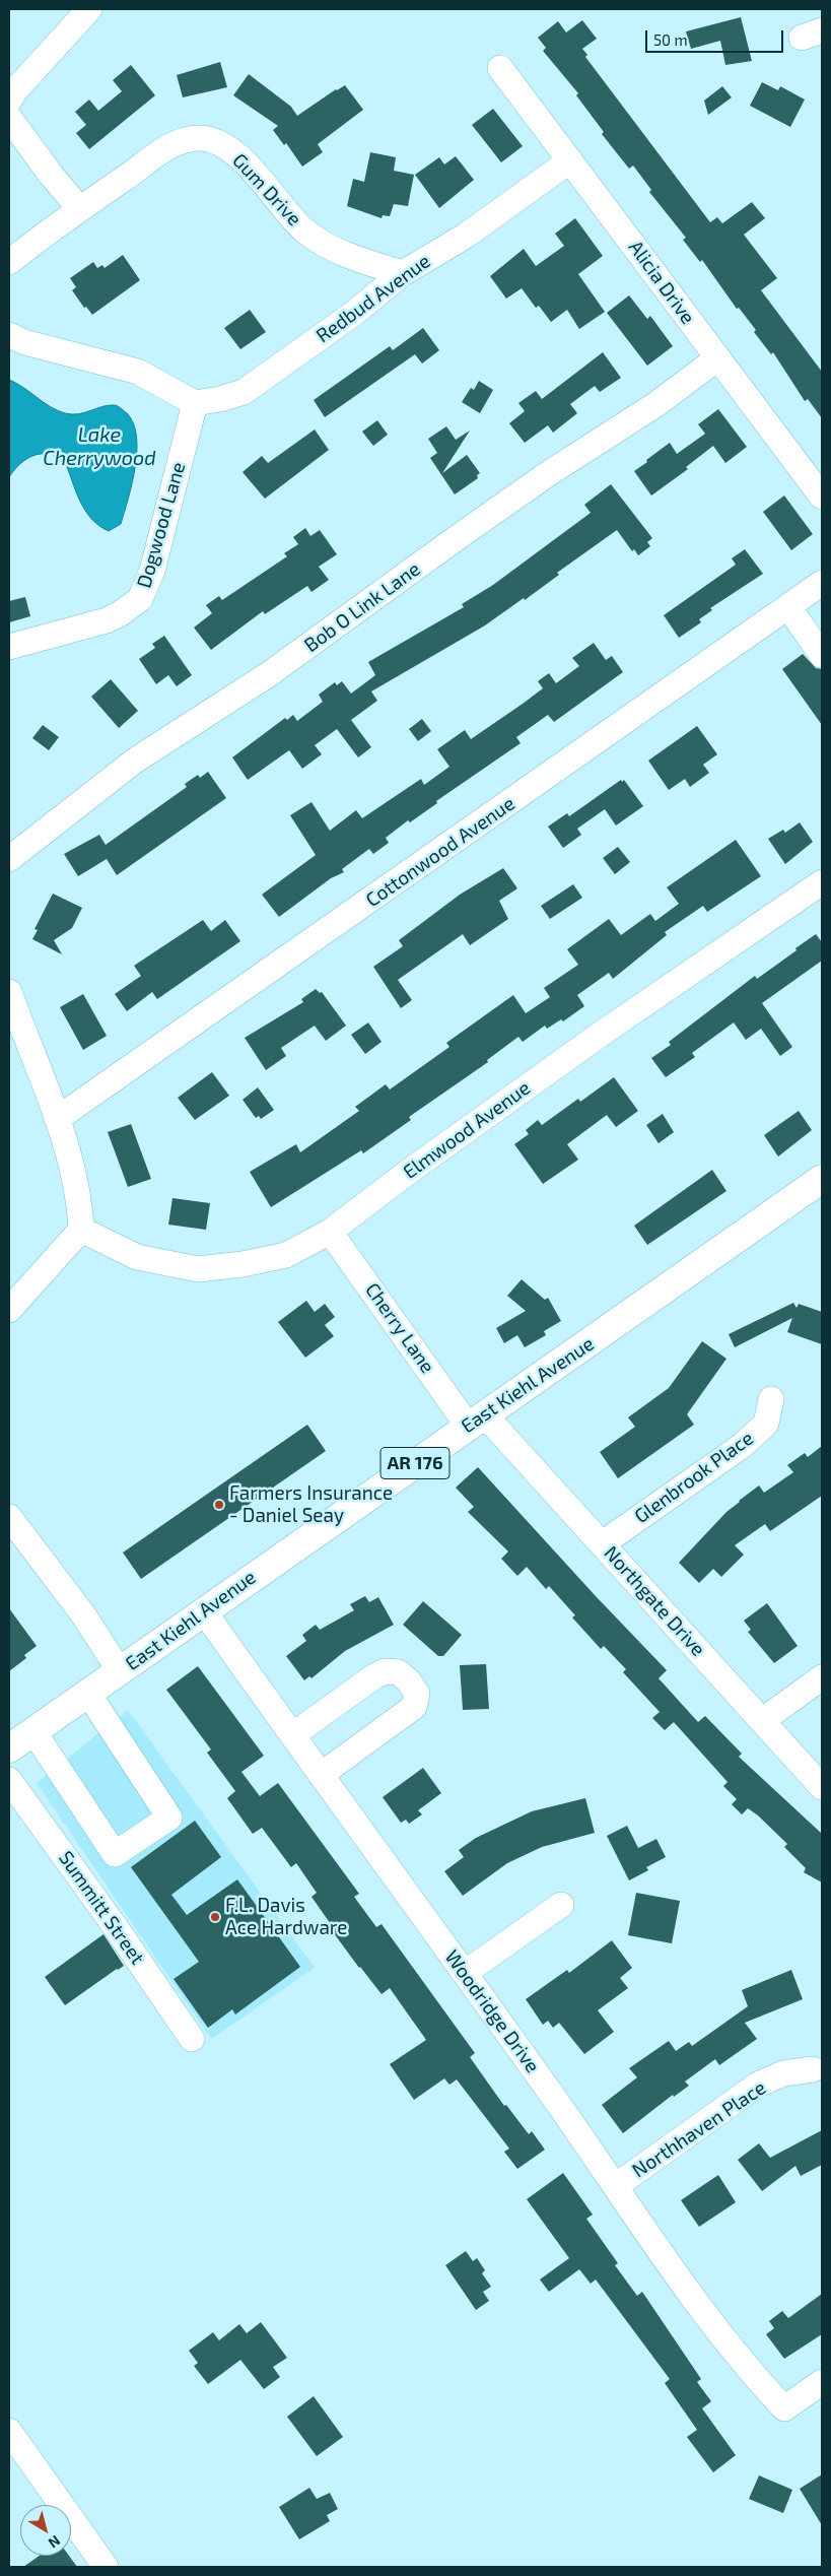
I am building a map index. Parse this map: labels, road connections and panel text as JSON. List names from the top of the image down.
{
  "streets": {
    "main road": ["East Kiehl Avenue", "AR 176"],
    "street": [
      "Gum Drive",
      "Alicia Drive",
      "Redbud Avenue",
      "Dogwood Lane",
      "Bob O Link Lane",
      "Cottonwood Avenue",
      "Elmwood Avenue",
      "Cherry Lane",
      "Glenbrook Place",
      "Northgate Drive",
      "Summitt Street",
      "Woodridge Drive",
      "Northhaven Place"
    ]
  },
  "crossings": [
    ["Gum Drive", "Redbud Avenue"],
    ["Alicia Drive", "Redbud Avenue"],
    ["Alicia Drive", "Bob O Link Lane"],
    ["Redbud Avenue", "Dogwood Lane"],
    ["Elmwood Avenue", "Cherry Lane"],
    ["Cherry Lane", "East Kiehl Avenue"],
    ["Cherry Lane", "Northgate Drive"],
    ["East Kiehl Avenue", "Northgate Drive"],
    ["East Kiehl Avenue", "Woodridge Drive"],
    ["Glenbrook Place", "Northgate Drive"],
    ["Woodridge Drive", "Northhaven Place"]
  ],
  "water": ["Lake Cherrywood"],
  "places": ["Farmers Insurance - Daniel Seay", "F.L. Davis Ace Hardware"],
  "scale_bar": "50 m",
  "north": "bottom right"
}
